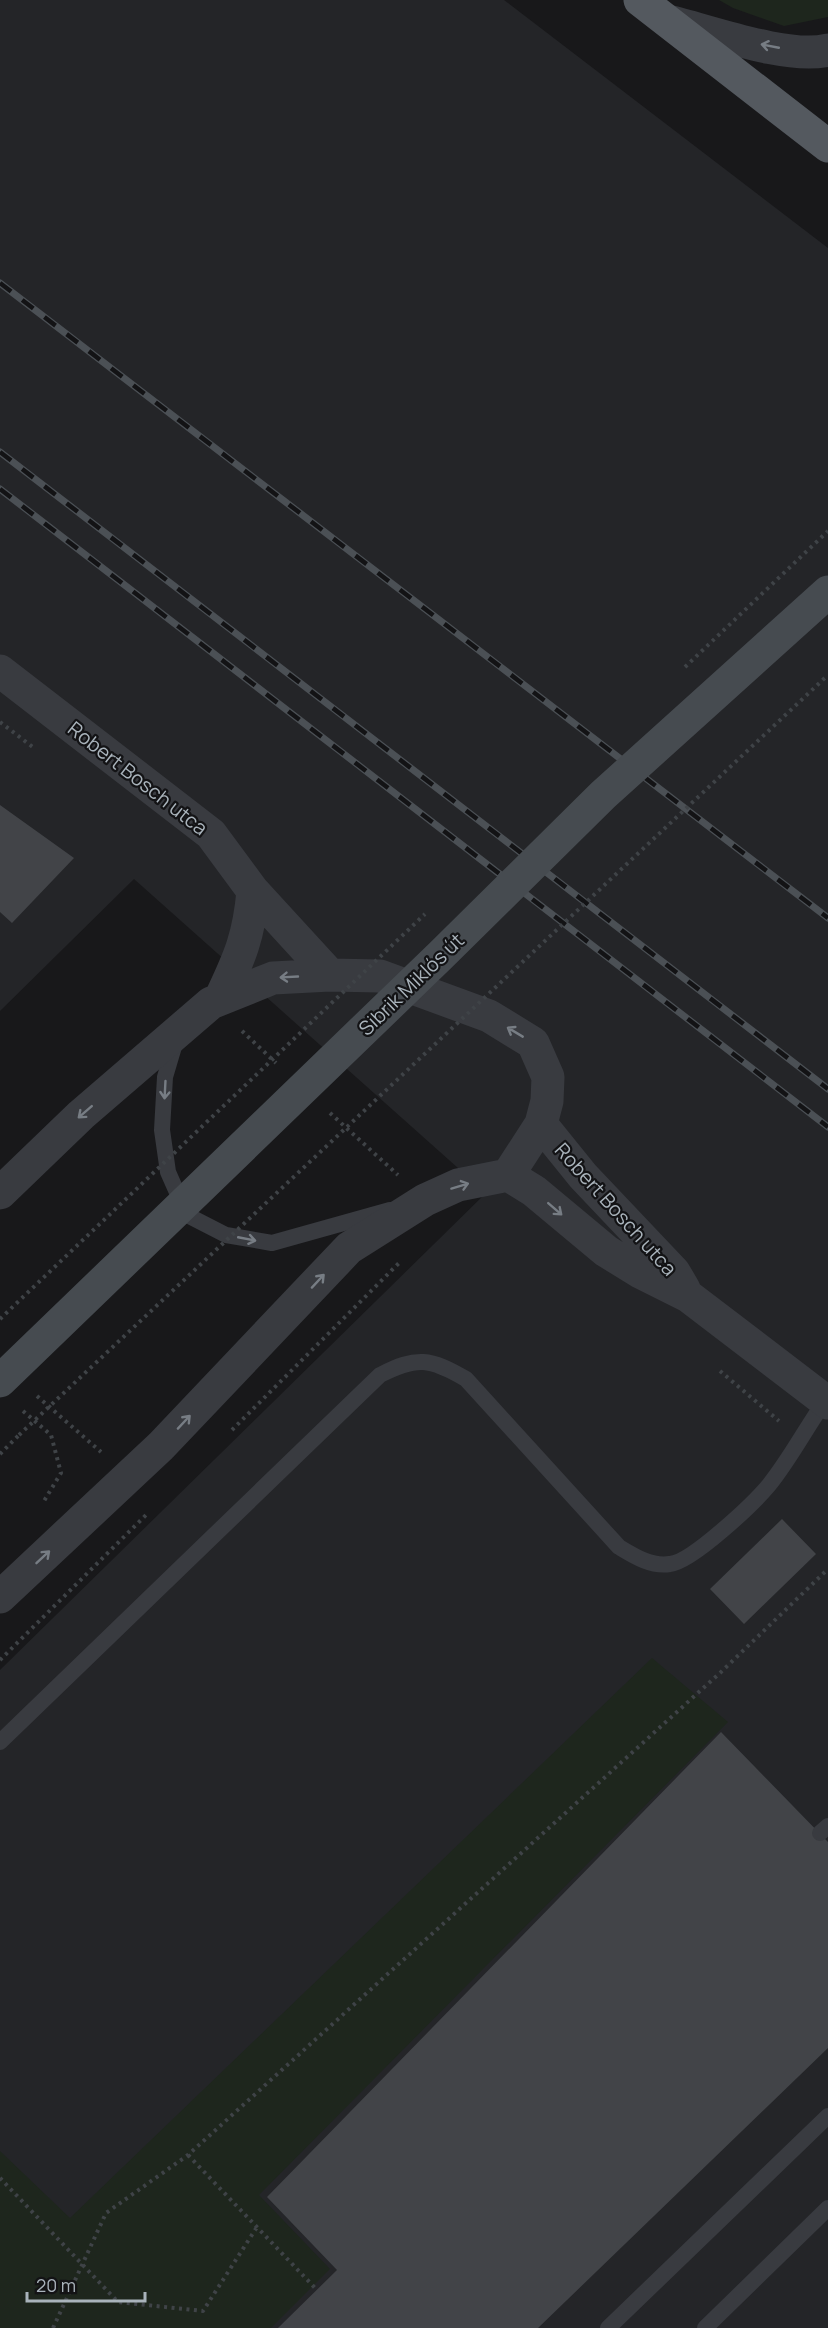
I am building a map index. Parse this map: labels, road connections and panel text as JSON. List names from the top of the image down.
{
  "streets": {
    "main road": ["Sibrik Miklós út"],
    "street": ["Robert Bosch utca"]
  },
  "scale_bar": "20 m"
}
